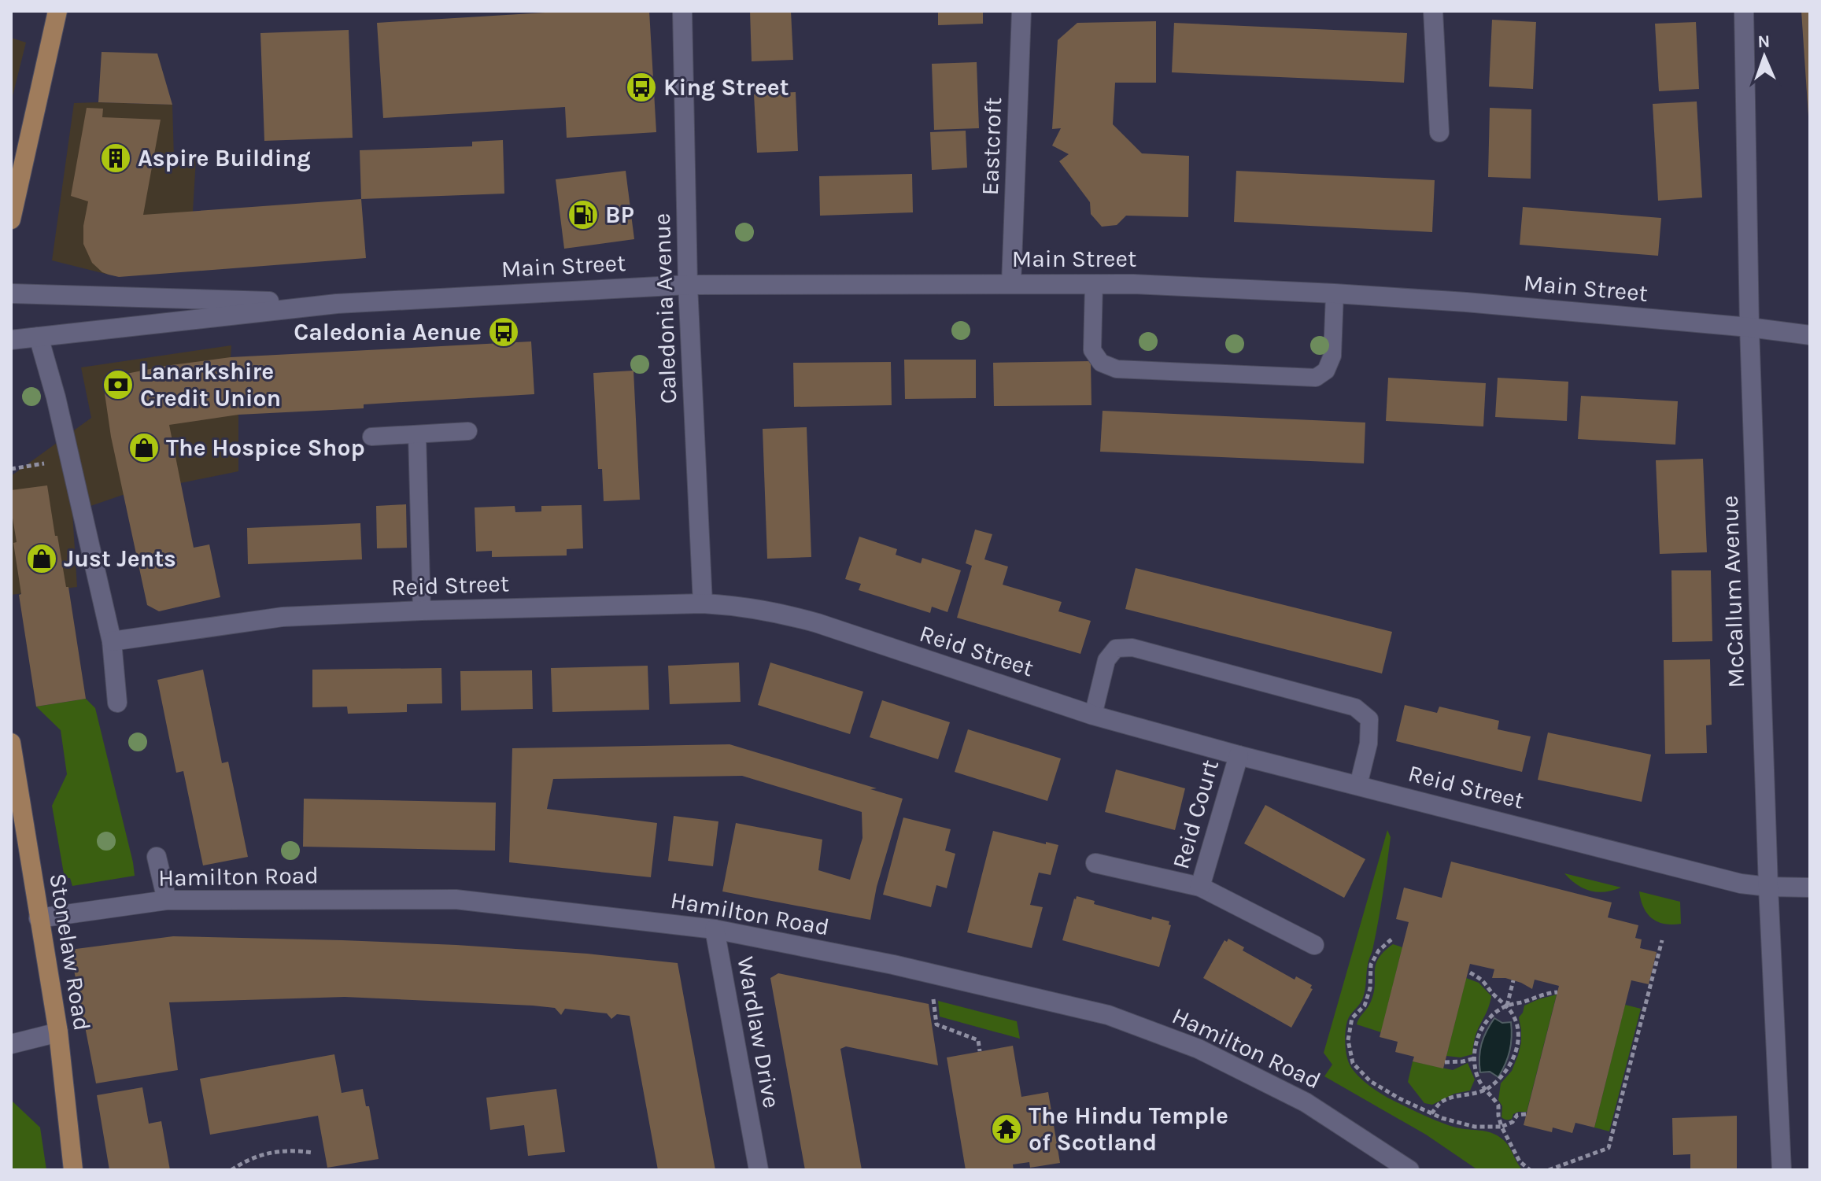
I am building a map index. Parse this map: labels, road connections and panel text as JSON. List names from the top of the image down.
{
  "streets": {
    "main road": ["Stonelaw Road"],
    "street": [
      "Eastcroft",
      "Main Street",
      "Caledonia Avenue",
      "Reid Street",
      "McCallum Avenue",
      "Reid Court",
      "Hamilton Road",
      "Wardlaw Drive"
    ]
  },
  "crossings": [
    ["Eastcroft", "Main Street"],
    ["Main Street", "Caledonia Avenue"],
    ["Main Street", "McCallum Avenue"],
    ["Caledonia Avenue", "Reid Street"],
    ["Reid Street", "McCallum Avenue"],
    ["Reid Street", "Reid Court"],
    ["Hamilton Road", "Stonelaw Road"],
    ["Hamilton Road", "Wardlaw Drive"]
  ],
  "places": {
    "bus stop": ["King Street", "Caledonia Aenue"],
    "building": ["Aspire Building"],
    "fuel station": ["BP"],
    "bank": ["Lanarkshire Credit Union"],
    "shop": ["The Hospice Shop", "Just Jents"],
    "temple": ["The Hindu Temple of Scotland"]
  },
  "north": "top"
}
